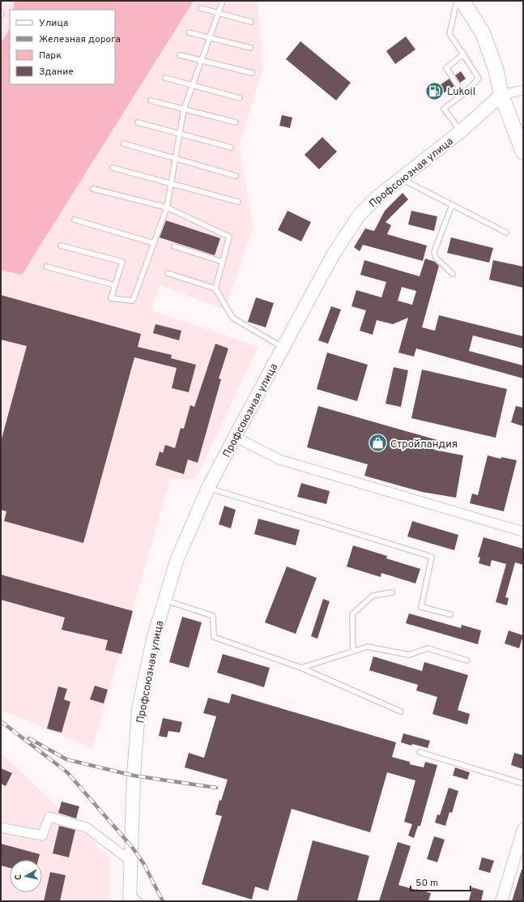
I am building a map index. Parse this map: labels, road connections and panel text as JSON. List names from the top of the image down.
{
  "streets": {
    "main road": ["Профсоюзная улица"]
  },
  "places": {
    "fuel station": ["Lukoil"],
    "shop": ["Стройландия"]
  },
  "legend": [
    "Улица",
    "Железная дорога",
    "Парк",
    "Здание"
  ],
  "scale_bar": "50 m",
  "north": "left"
}
